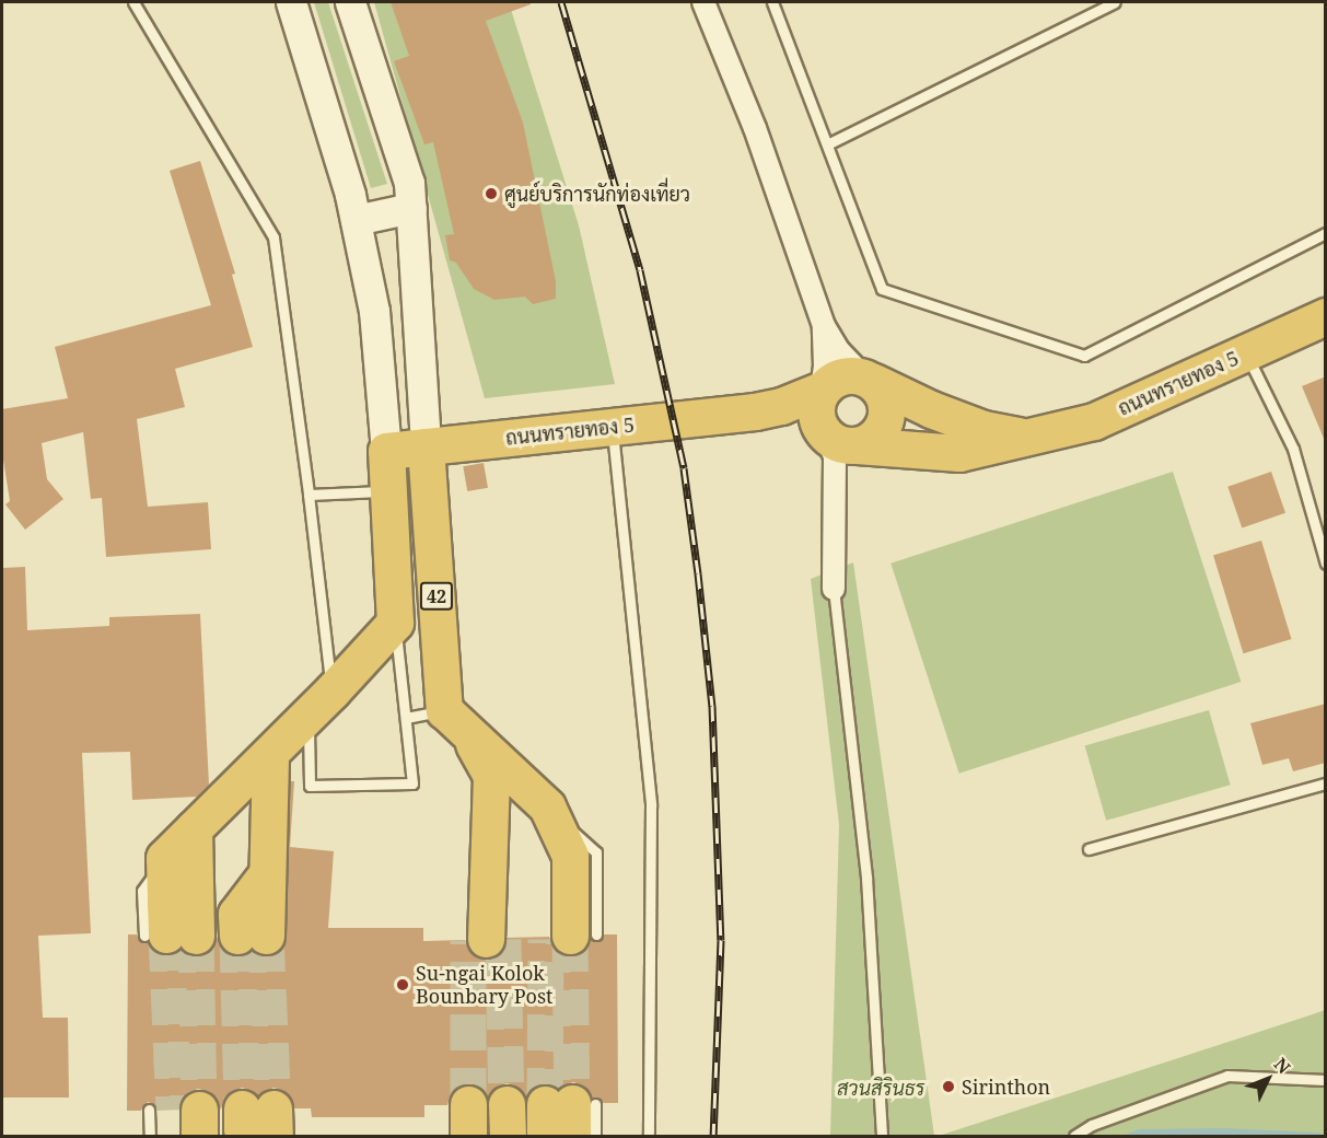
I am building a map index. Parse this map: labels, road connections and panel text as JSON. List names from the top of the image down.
{
  "streets": {
    "highway": ["ถนนทรายทอง 5", "42"]
  },
  "crossings": [
    ["ถนนทรายทอง 5", "42"]
  ],
  "parks": ["สวนสิรินธร"],
  "places": ["ศูนย์บริการนักท่องเที่ยว", "Su-ngai Kolok Bounbary Post", "Sirinthon"],
  "north": "top right"
}
